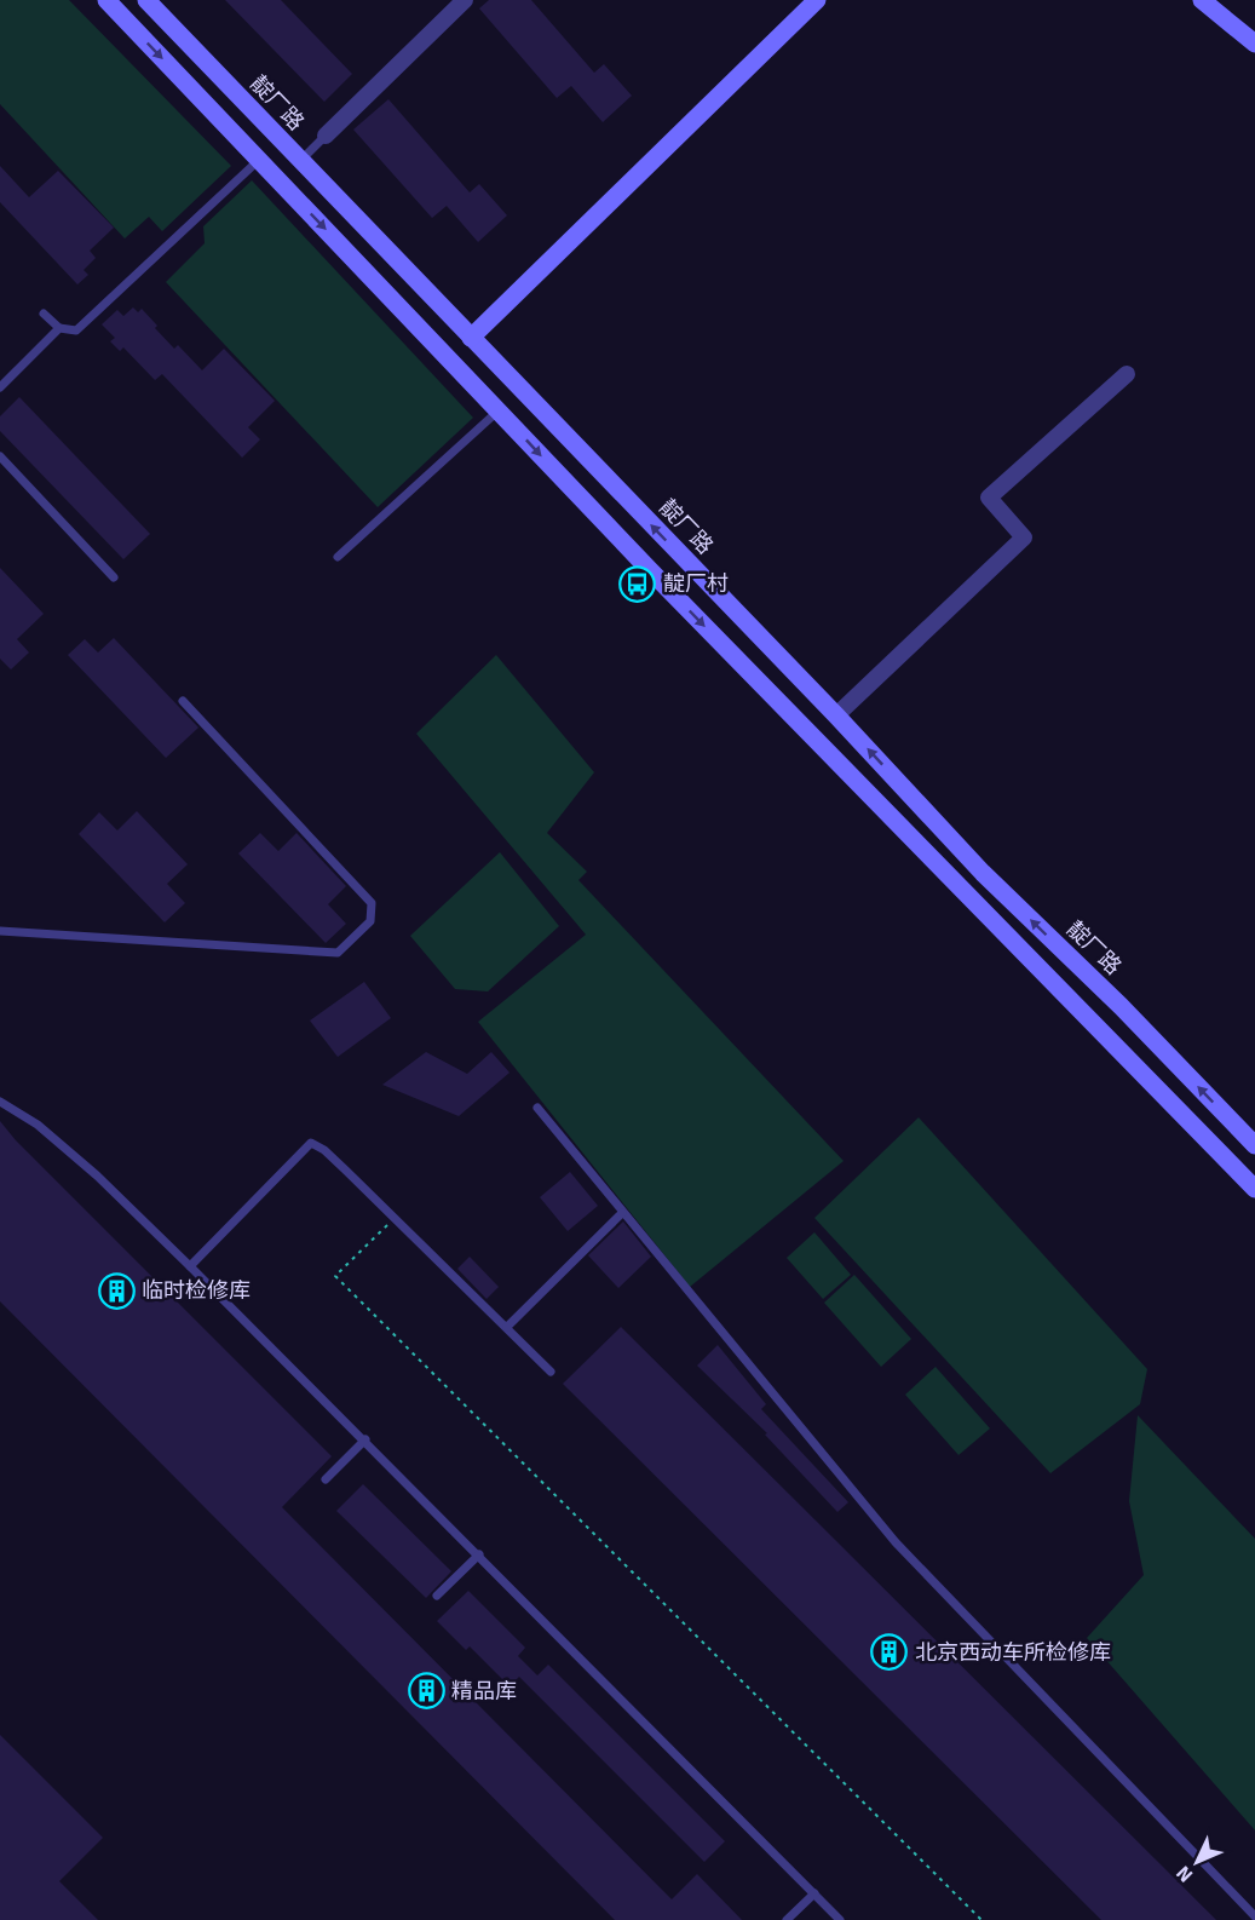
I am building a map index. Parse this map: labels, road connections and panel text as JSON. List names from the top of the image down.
{
  "streets": {
    "main road": ["靛厂路"]
  },
  "places": {
    "bus stop": ["靛厂村"],
    "building": ["临时检修库", "北京西动车所检修库", "精品库"]
  },
  "north": "bottom left"
}
